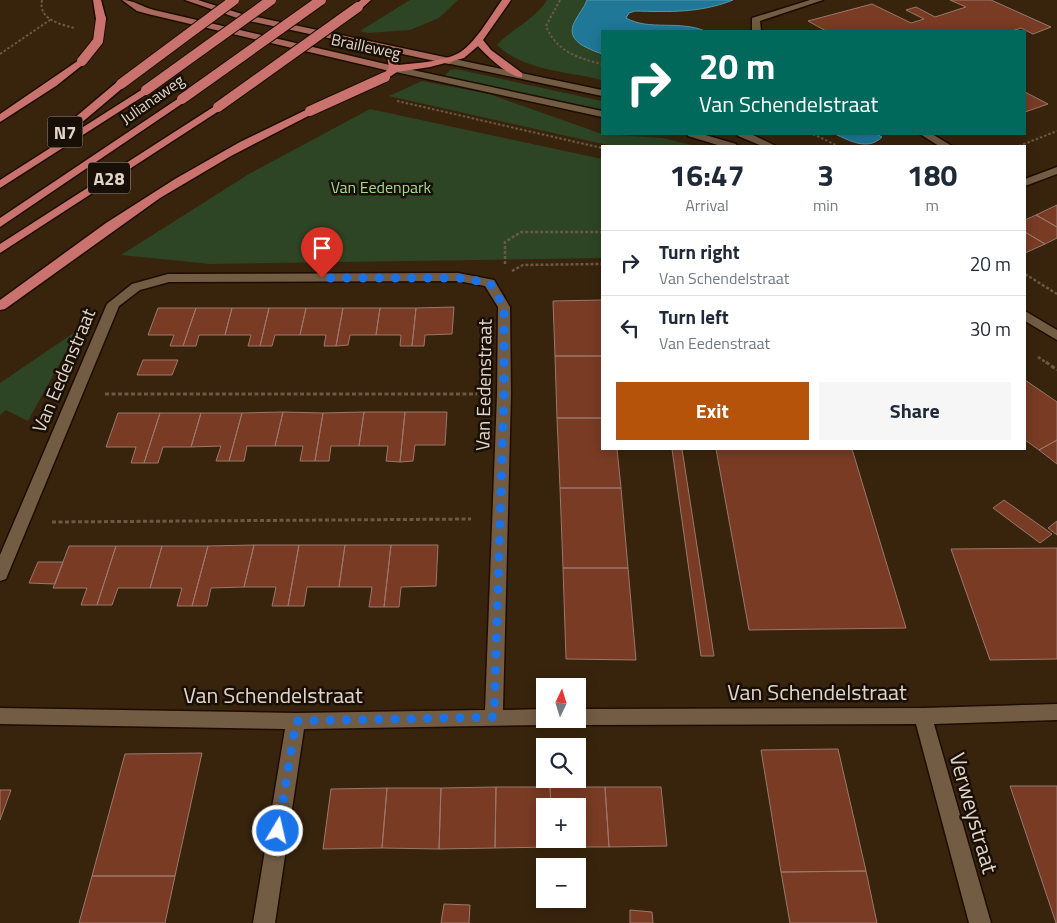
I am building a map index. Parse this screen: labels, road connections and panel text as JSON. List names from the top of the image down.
{
  "streets": {
    "highway": ["Julianaweg", "N7", "A28"],
    "main road": ["Brailleweg"],
    "street": ["Van Eedenstraat", "Van Schendelstraat", "Verweystraat"]
  },
  "crossings": [
    ["Brailleweg", "A28"],
    ["Julianaweg", "N7"],
    ["Van Eedenstraat", "Van Schendelstraat"],
    ["Van Schendelstraat", "Verweystraat"]
  ],
  "parks": ["Van Eedenpark"],
  "north": "top",
  "page": {
    "turn": ["20 m", "Van Schendelstraat"],
    "eta": [
      "16:47",
      "Arrival",
      "3",
      "min",
      "180",
      "m"
    ],
    "list": [
      {
        "name": "Turn right",
        "note": "Van Schendelstraat",
        "value": "20 m"
      },
      {
        "name": "Turn left",
        "note": "Van Eedenstraat",
        "value": "30 m"
      }
    ],
    "buttons": ["Exit", "Share"],
    "map_buttons": ["+", "−"]
  }
}
